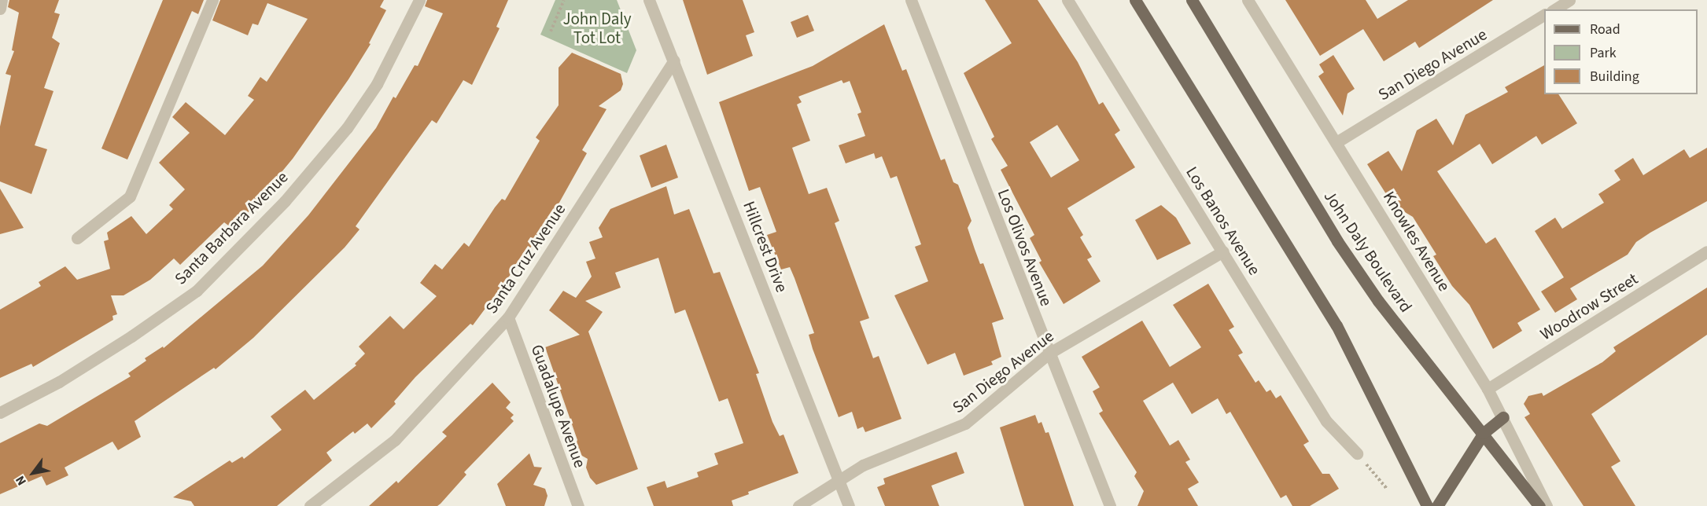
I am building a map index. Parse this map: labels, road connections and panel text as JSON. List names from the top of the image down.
{
  "streets": {
    "main road": ["John Daly Boulevard"],
    "street": [
      "San Diego Avenue",
      "Los Banos Avenue",
      "Santa Barbara Avenue",
      "Knowles Avenue",
      "Hillcrest Drive",
      "Los Olivos Avenue",
      "Santa Cruz Avenue",
      "Woodrow Street",
      "Guadalupe Avenue"
    ]
  },
  "crossings": [
    ["San Diego Avenue", "Los Banos Avenue"],
    ["San Diego Avenue", "Knowles Avenue"],
    ["San Diego Avenue", "Hillcrest Drive"],
    ["San Diego Avenue", "Los Olivos Avenue"],
    ["Knowles Avenue", "Woodrow Street"],
    ["Hillcrest Drive", "Santa Cruz Avenue"],
    ["Santa Cruz Avenue", "Guadalupe Avenue"]
  ],
  "parks": ["John Daly Tot Lot"],
  "legend": ["Road", "Park", "Building"],
  "north": "bottom left"
}
